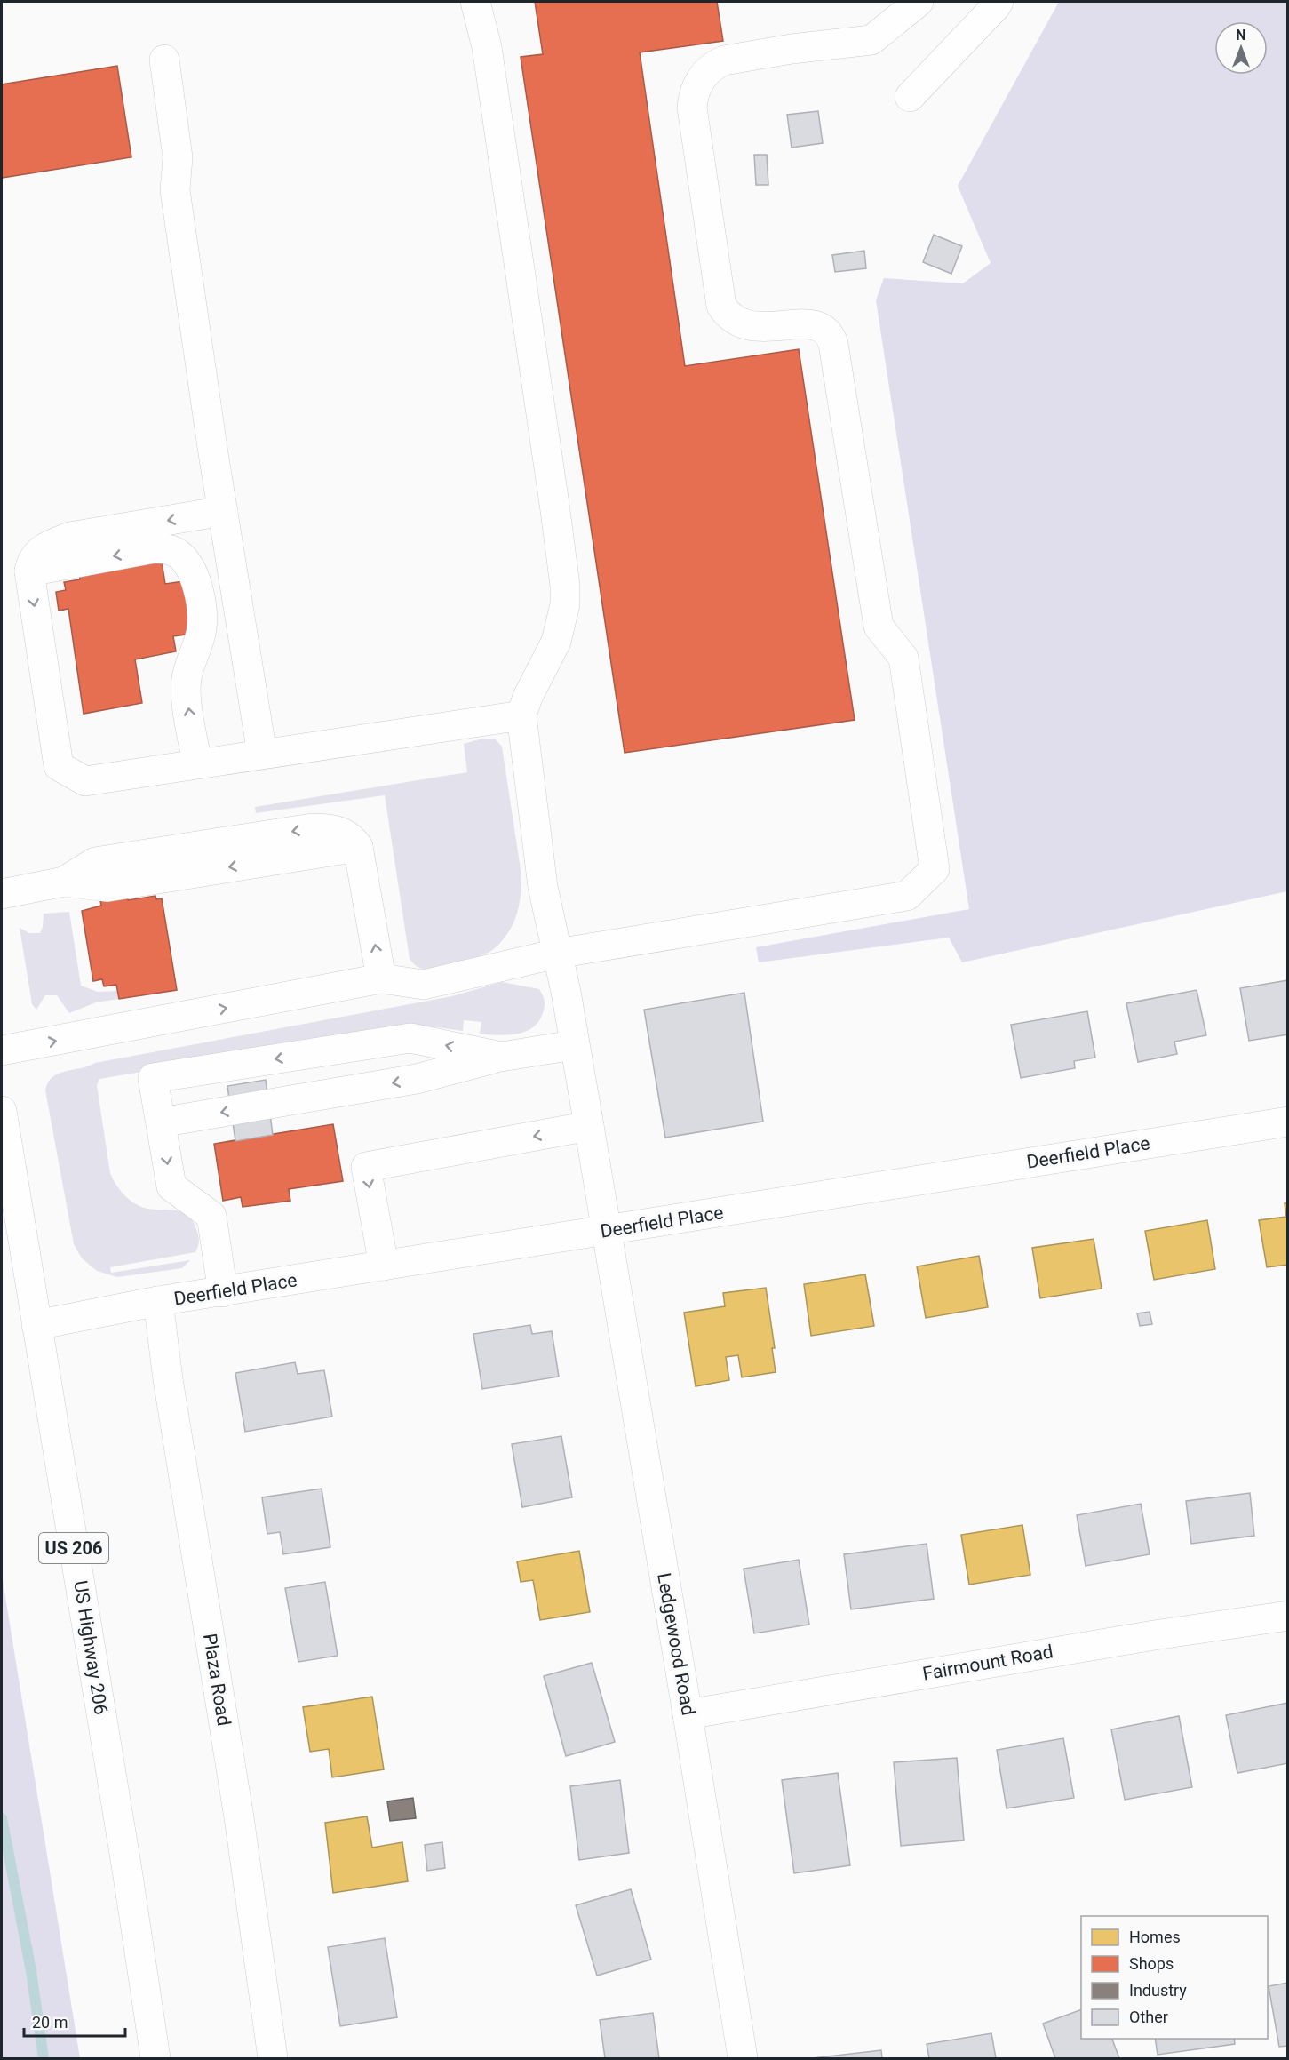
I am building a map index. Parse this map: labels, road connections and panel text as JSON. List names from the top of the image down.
{
  "streets": {
    "main road": [
      "Deerfield Place",
      "US 206",
      "Ledgewood Road",
      "US Highway 206",
      "Fairmount Road",
      "Plaza Road"
    ]
  },
  "crossings": [
    ["Deerfield Place", "Ledgewood Road"],
    ["Deerfield Place", "US Highway 206"],
    ["Deerfield Place", "Plaza Road"],
    ["Ledgewood Road", "Fairmount Road"]
  ],
  "legend": [
    "Homes",
    "Shops",
    "Industry",
    "Other"
  ],
  "scale_bar": "20 m",
  "north": "top"
}
